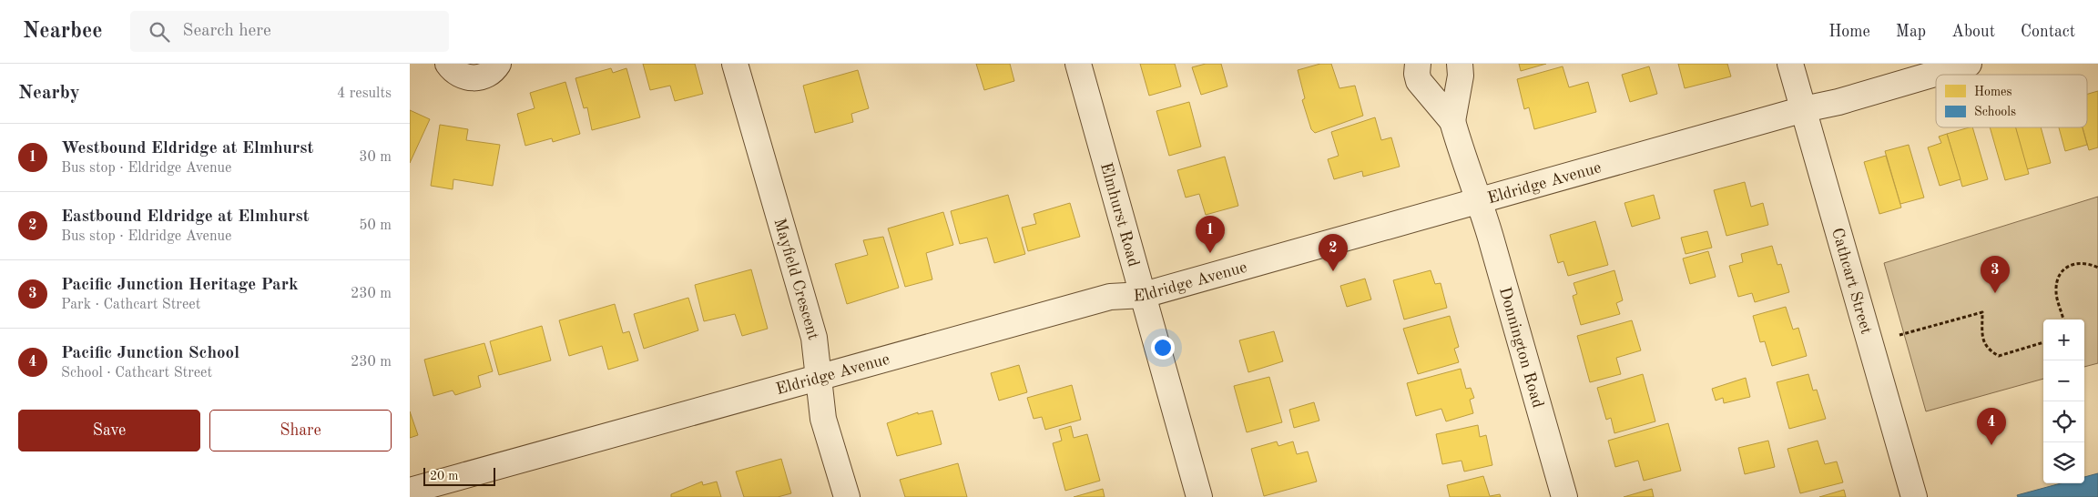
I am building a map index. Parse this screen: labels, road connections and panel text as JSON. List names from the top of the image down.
{
  "streets": {
    "street": [
      "Eldridge Avenue",
      "Elmhurst Road",
      "Mayfield Crescent",
      "Cathcart Street",
      "Donnington Road"
    ]
  },
  "crossings": [
    ["Eldridge Avenue", "Elmhurst Road"],
    ["Eldridge Avenue", "Mayfield Crescent"],
    ["Eldridge Avenue", "Cathcart Street"],
    ["Eldridge Avenue", "Donnington Road"]
  ],
  "legend": ["Homes", "Schools"],
  "scale_bar": "20 m",
  "page": {
    "header": "Nearbee",
    "search": "Search here",
    "nav": [
      "Home",
      "Map",
      "About",
      "Contact"
    ],
    "heading": ["Nearby", "4 results"],
    "list": [
      {
        "mark": "1",
        "name": "Westbound Eldridge at Elmhurst",
        "note": "Bus stop · Eldridge Avenue",
        "value": "30 m"
      },
      {
        "mark": "2",
        "name": "Eastbound Eldridge at Elmhurst",
        "note": "Bus stop · Eldridge Avenue",
        "value": "50 m"
      },
      {
        "mark": "3",
        "name": "Pacific Junction Heritage Park",
        "note": "Park · Cathcart Street",
        "value": "230 m"
      },
      {
        "mark": "4",
        "name": "Pacific Junction School",
        "note": "School · Cathcart Street",
        "value": "230 m"
      }
    ],
    "pins": [
      "1",
      "2",
      "3",
      "4"
    ],
    "map_buttons": ["+", "−"],
    "buttons": ["Save", "Share"],
    "scale": "20 m"
  }
}
